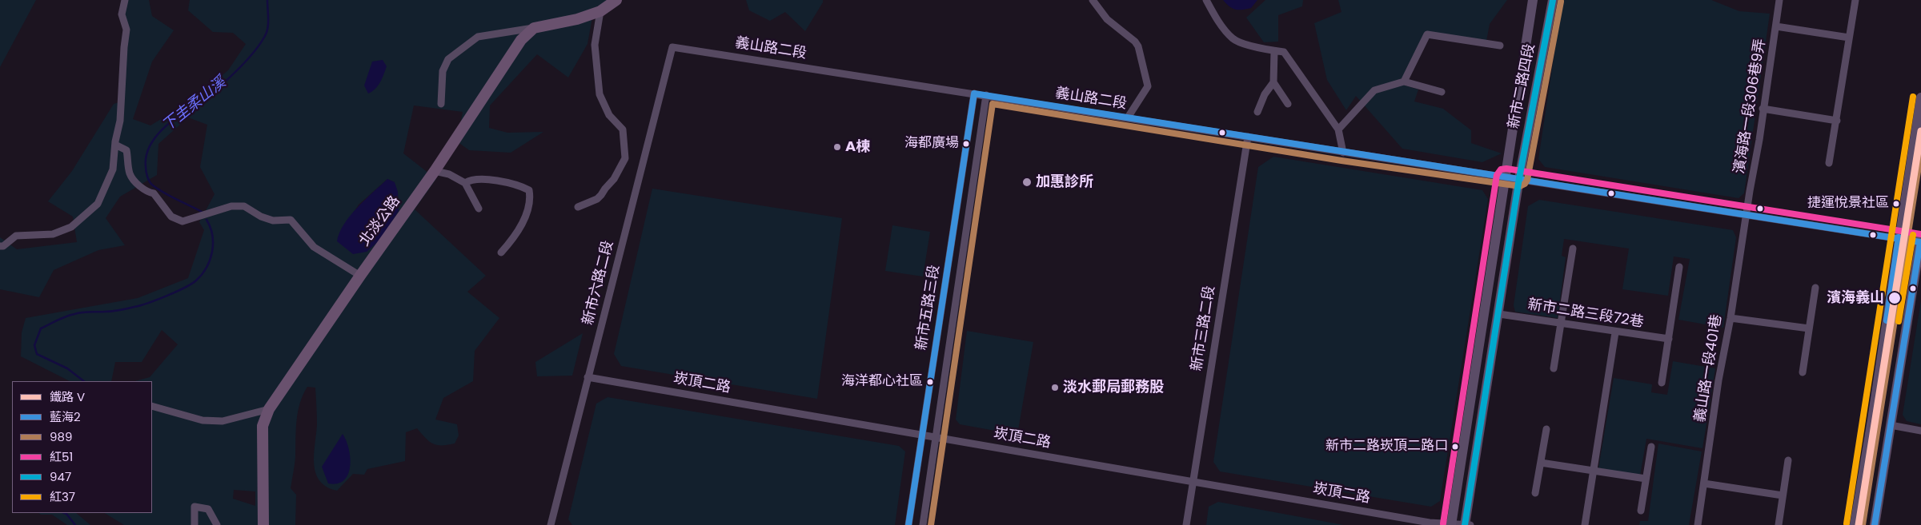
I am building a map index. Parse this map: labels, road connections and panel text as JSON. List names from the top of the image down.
{
  "streets": {
    "main road": ["北淡公路"],
    "street": [
      "義山路二段",
      "新市二路四段",
      "濱海路一段306巷9弄",
      "新市六路二段",
      "新市五路三段",
      "新市二路三段72巷",
      "新市三路二段",
      "義山路一段401巷",
      "崁頂二路"
    ]
  },
  "crossings": [
    ["義山路二段", "新市二路四段"],
    ["義山路二段", "濱海路一段306巷9弄"],
    ["義山路二段", "新市六路二段"],
    ["義山路二段", "新市五路三段"],
    ["義山路二段", "新市三路二段"],
    ["義山路二段", "義山路一段401巷"],
    ["新市二路四段", "新市二路三段72巷"],
    ["新市二路四段", "崁頂二路"],
    ["濱海路一段306巷9弄", "義山路一段401巷"],
    ["新市六路二段", "崁頂二路"],
    ["新市五路三段", "崁頂二路"],
    ["新市三路二段", "崁頂二路"]
  ],
  "water": ["下圭柔山溪"],
  "places": [
    "海都廣場",
    "A棟",
    "加惠診所",
    "捷運悅景社區",
    "濱海義山",
    "海洋都心社區",
    "淡水郵局郵務股",
    "新市二路崁頂二路口"
  ],
  "lines": [
    "transit line 947",
    "transit line 989",
    "transit line 藍海2",
    "transit line 紅37",
    "rail line V",
    "transit line 紅51"
  ],
  "legend": [
    "鐵路 V",
    "藍海2",
    "989",
    "紅51",
    "947",
    "紅37"
  ]
}
